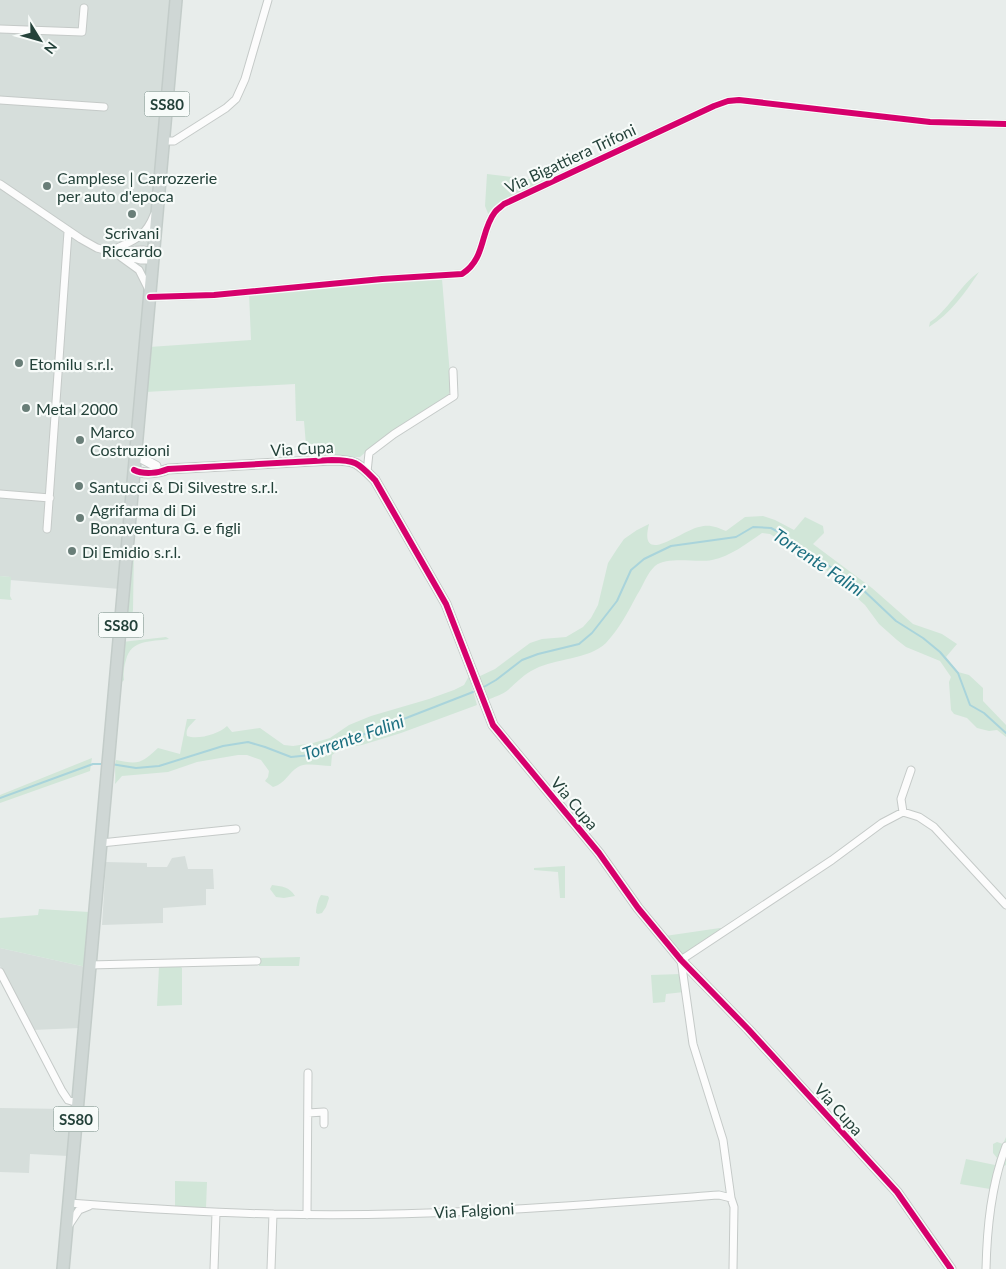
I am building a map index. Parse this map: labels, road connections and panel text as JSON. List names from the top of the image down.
{
  "streets": {
    "main road": ["SS80"],
    "street": ["Via Bigattiera Trifoni", "Via Cupa", "Via Falgioni"]
  },
  "crossings": [
    ["SS80", "Via Bigattiera Trifoni"],
    ["SS80", "Via Cupa"],
    ["SS80", "Via Falgioni"]
  ],
  "water": ["Torrente Falini"],
  "places": [
    "Camplese | Carrozzerie per auto d'epoca",
    "Scrivani Riccardo",
    "Etomilu s.r.l.",
    "Metal 2000",
    "Marco Costruzioni",
    "Santucci & Di Silvestre s.r.l.",
    "Agrifarma di Di Bonaventura G. e figli",
    "Di Emidio s.r.l."
  ],
  "north": "bottom right"
}
